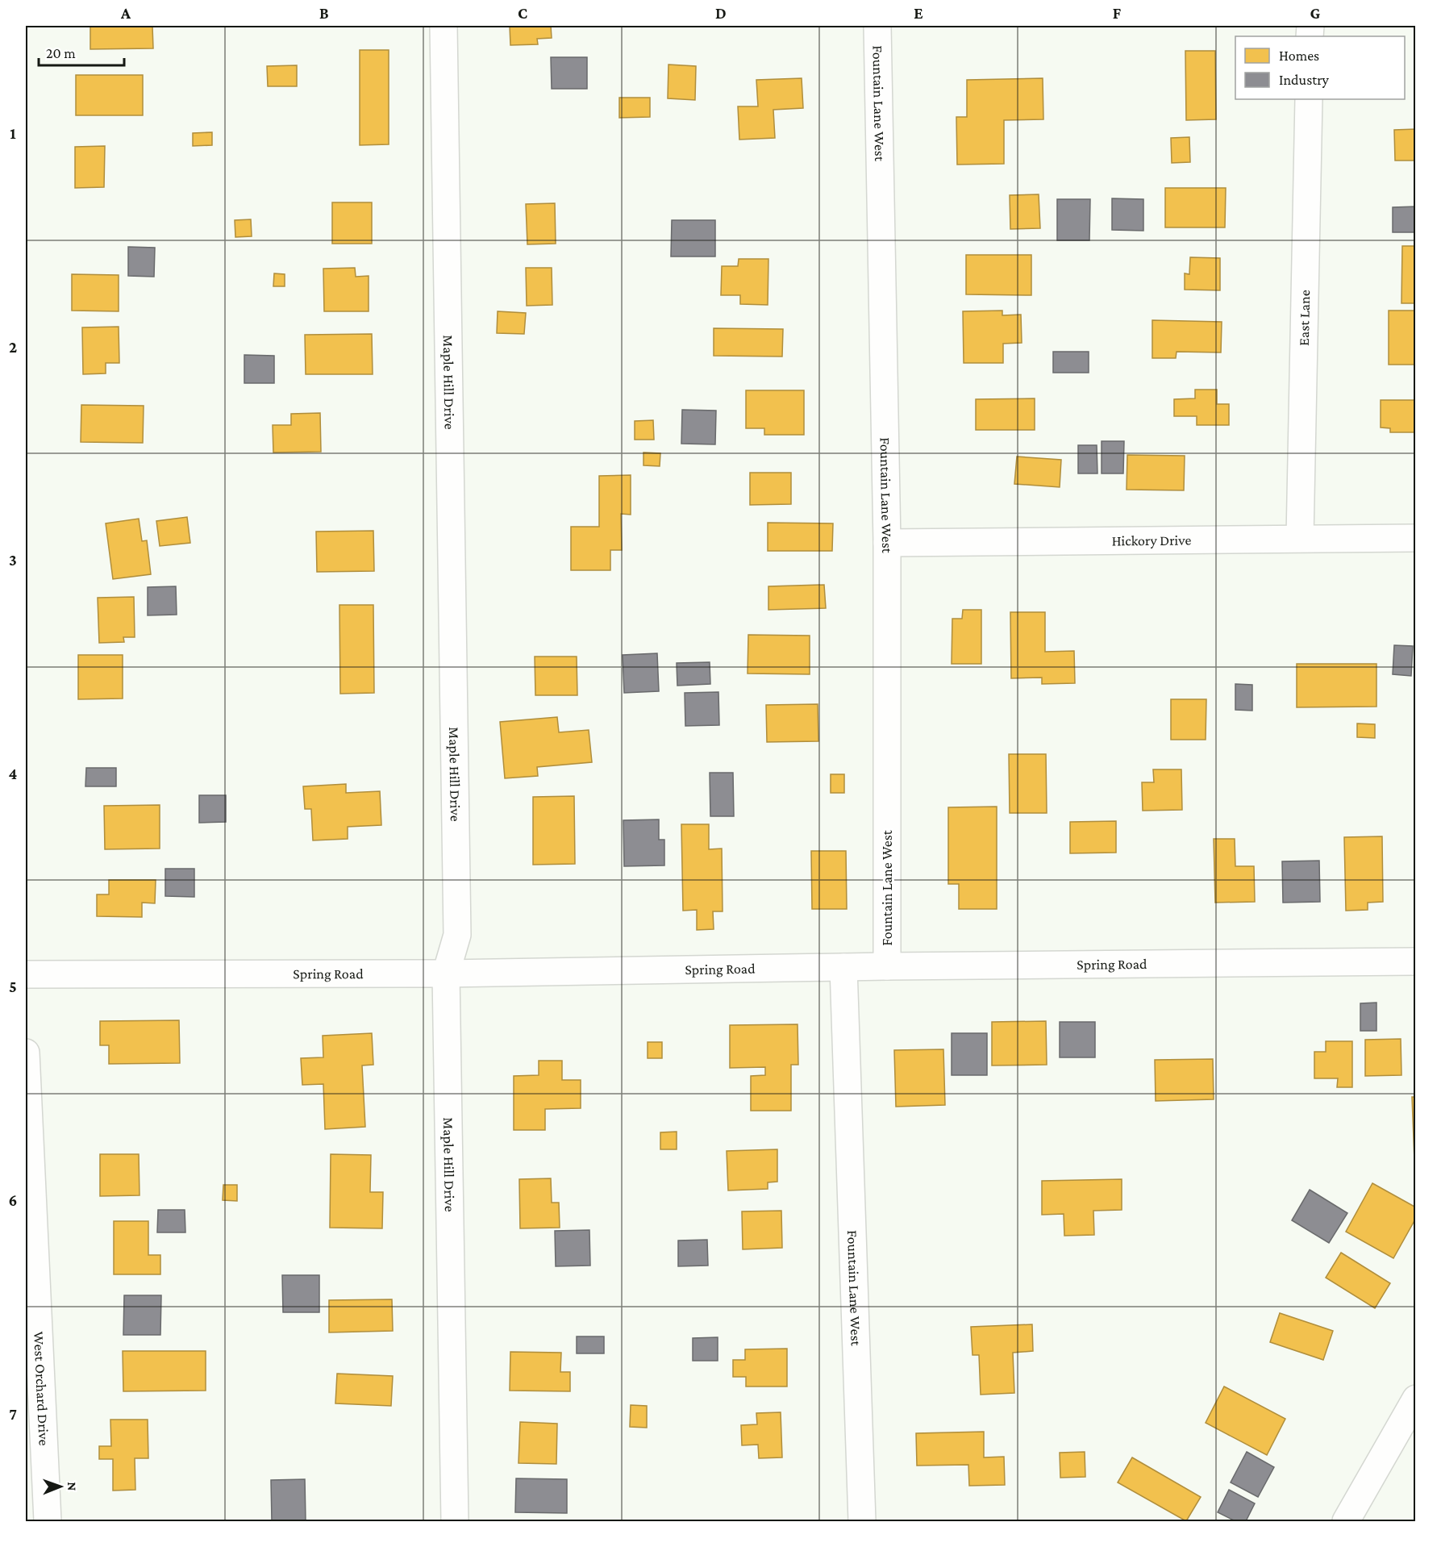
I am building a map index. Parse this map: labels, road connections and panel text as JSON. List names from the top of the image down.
{
  "streets": {
    "street": [
      "Fountain Lane West",
      "East Lane",
      "Maple Hill Drive",
      "Hickory Drive",
      "Spring Road",
      "West Orchard Drive"
    ]
  },
  "crossings": [
    ["Fountain Lane West", "Hickory Drive"],
    ["Fountain Lane West", "Spring Road"],
    ["East Lane", "Hickory Drive"],
    ["Maple Hill Drive", "Spring Road"]
  ],
  "legend": ["Homes", "Industry"],
  "scale_bar": "20 m",
  "north": "right",
  "grid": {
    "columns": [
      "A",
      "B",
      "C",
      "D",
      "E",
      "F",
      "G"
    ],
    "rows": [
      "1",
      "2",
      "3",
      "4",
      "5",
      "6",
      "7"
    ]
  }
}
